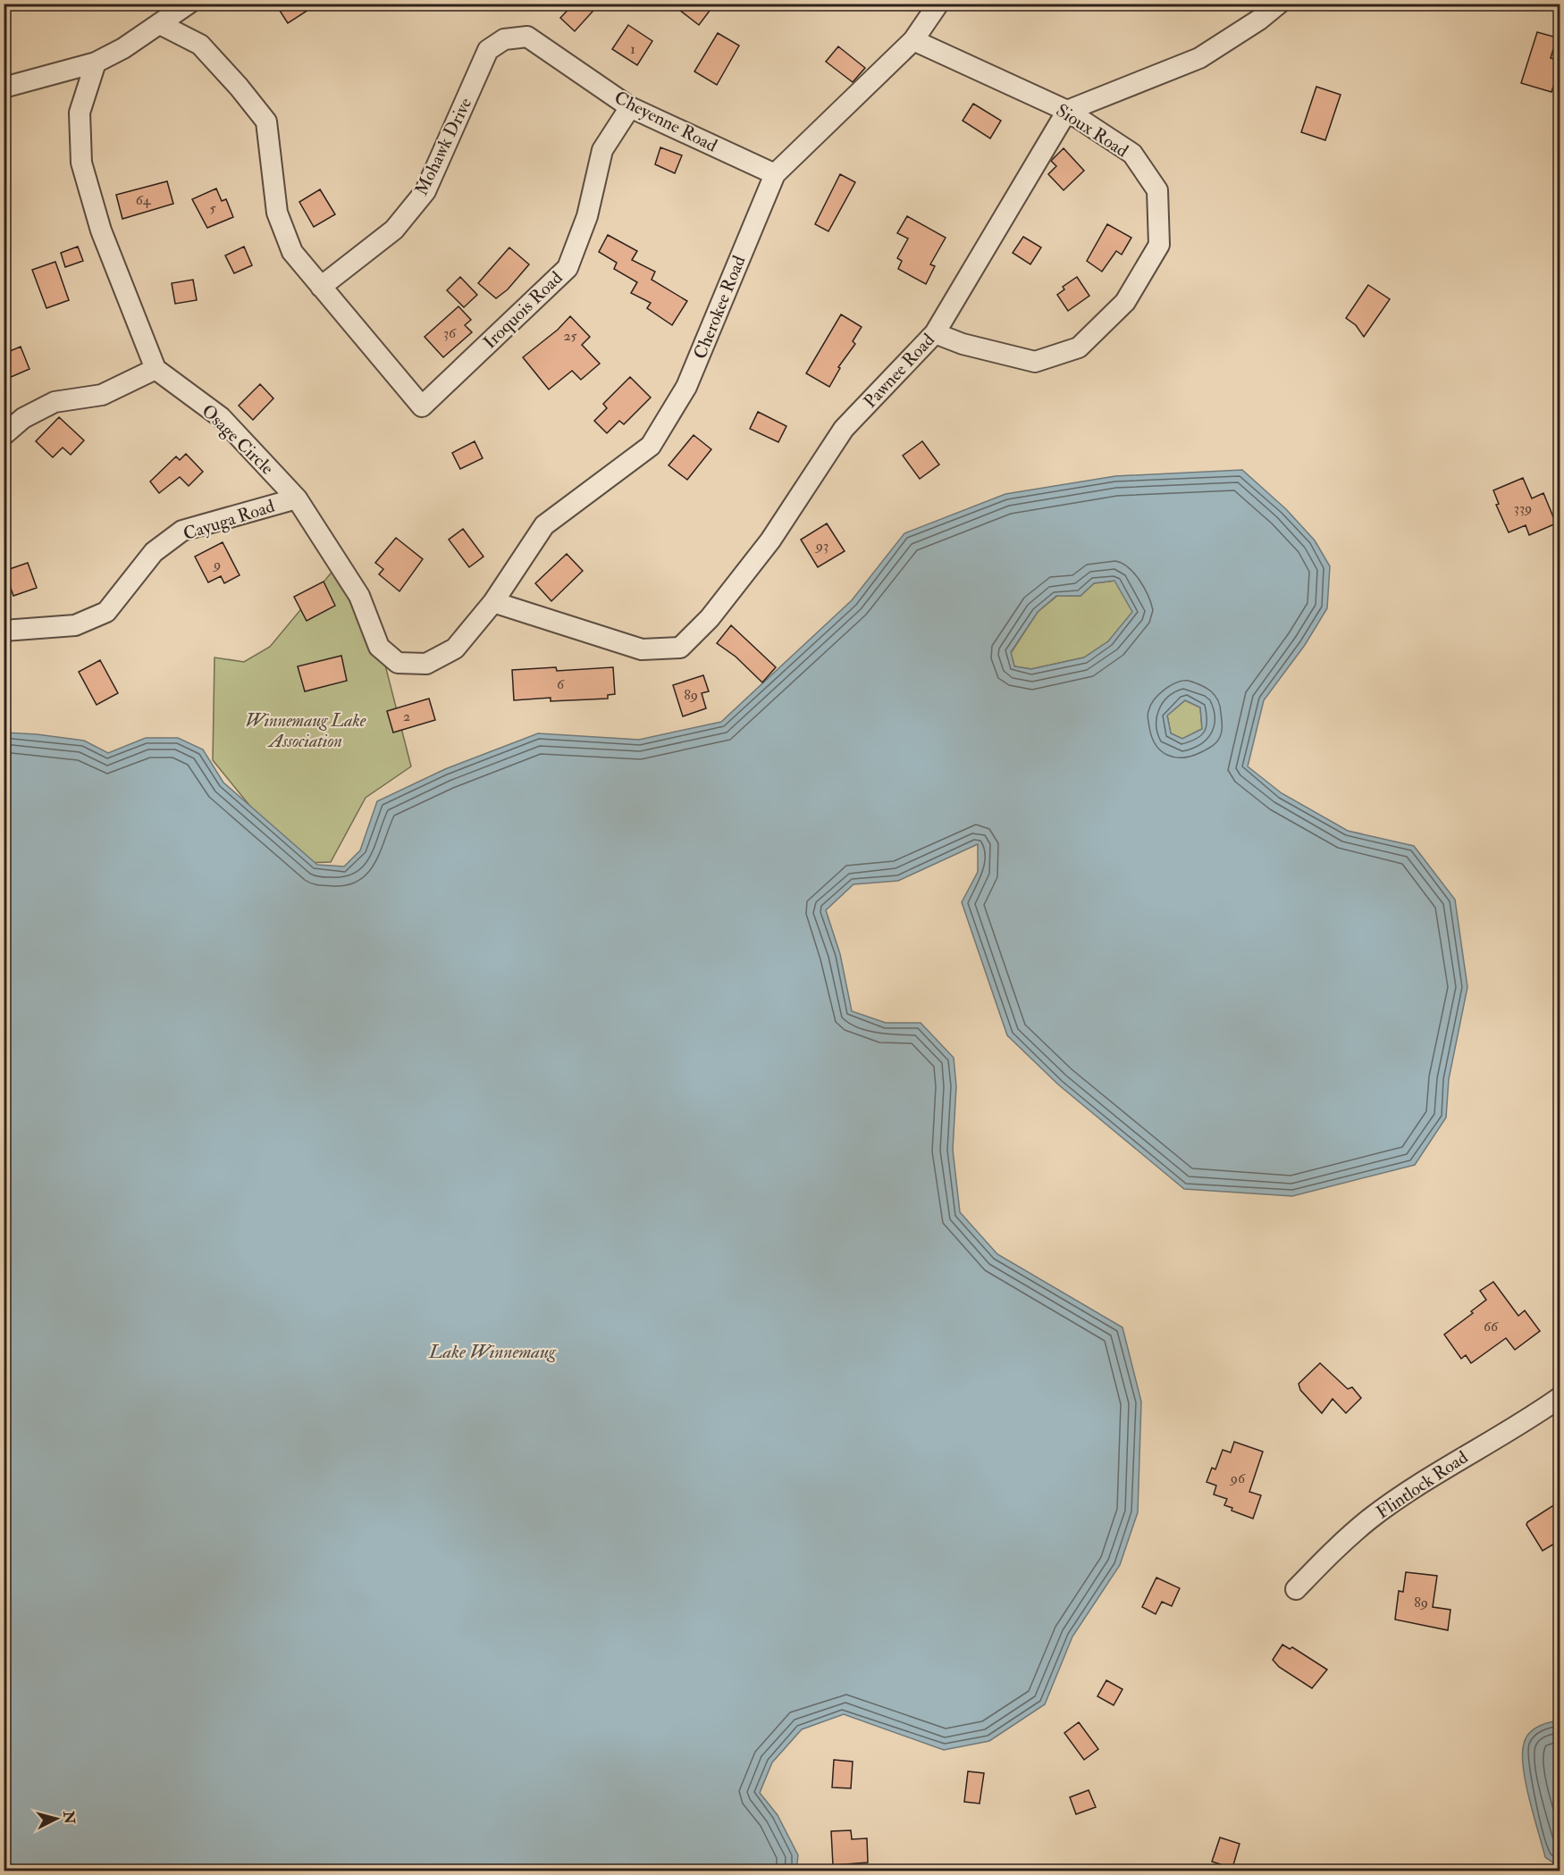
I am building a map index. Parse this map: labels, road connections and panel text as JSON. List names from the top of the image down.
{
  "streets": {
    "street": [
      "Cheyenne Road",
      "Sioux Road",
      "Mohawk Drive",
      "Cherokee Road",
      "Iroquois Road",
      "Pawnee Road",
      "Osage Circle",
      "Cayuga Road",
      "Flintlock Road"
    ]
  },
  "crossings": [
    ["Cheyenne Road", "Mohawk Drive"],
    ["Cheyenne Road", "Cherokee Road"],
    ["Cheyenne Road", "Iroquois Road"],
    ["Sioux Road", "Cherokee Road"],
    ["Sioux Road", "Pawnee Road"],
    ["Mohawk Drive", "Iroquois Road"],
    ["Cherokee Road", "Pawnee Road"],
    ["Cherokee Road", "Osage Circle"],
    ["Pawnee Road", "Osage Circle"],
    ["Osage Circle", "Cayuga Road"]
  ],
  "water": ["Lake Winnemaug"],
  "parks": ["Winnemaug Lake Association"],
  "house_numbers": [
    "1",
    "64",
    "5",
    "36",
    "25",
    "339",
    "93",
    "9",
    "6",
    "89",
    "2",
    "66",
    "96",
    "89"
  ],
  "north": "right"
}
